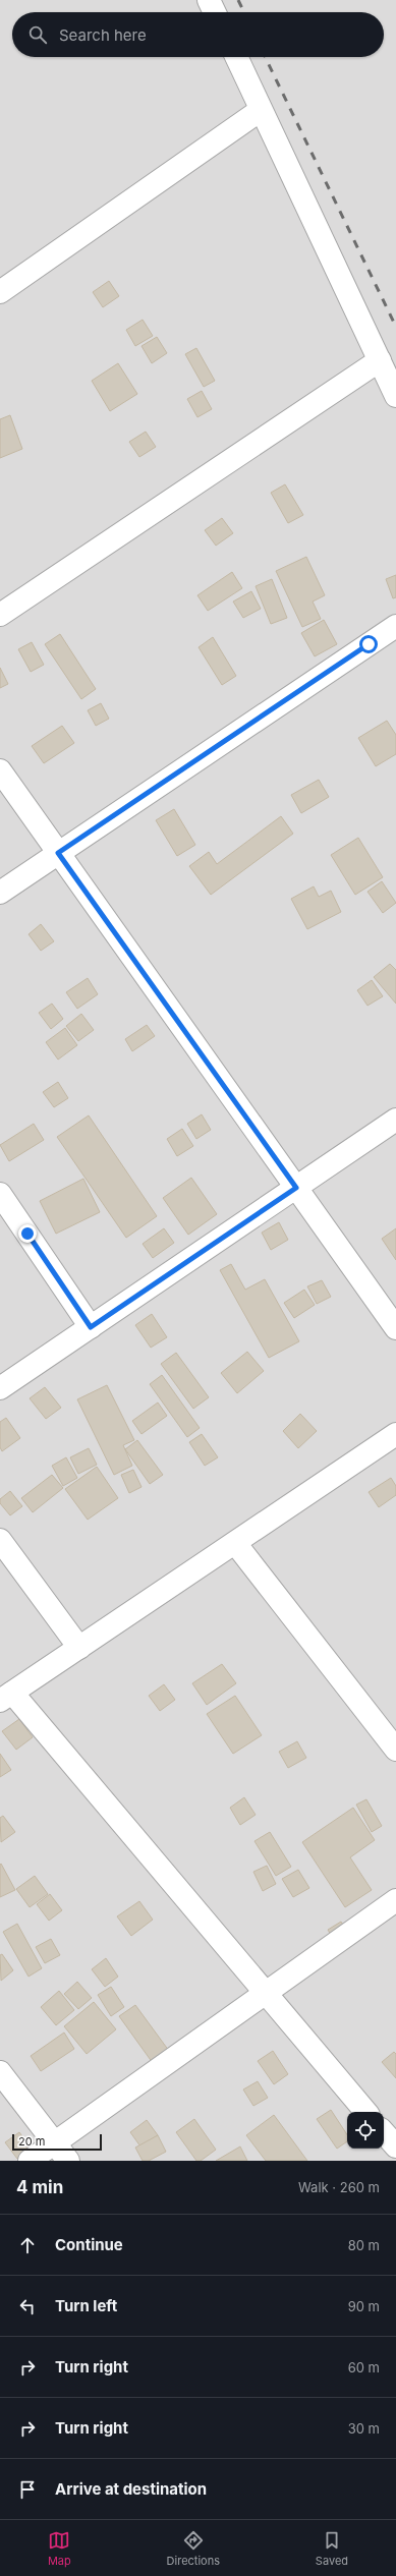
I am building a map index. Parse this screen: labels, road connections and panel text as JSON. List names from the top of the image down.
{
  "scale_bar": "20 m",
  "page": {
    "search": "Search here",
    "scale": "20 m",
    "heading": ["4 min", "Walk · 260 m"],
    "list": [
      ["Continue", "80 m"],
      ["Turn left", "90 m"],
      ["Turn right", "60 m"],
      ["Turn right", "30 m"],
      "Arrive at destination"
    ],
    "nav": ["Map", "Directions", "Saved"]
  }
}
